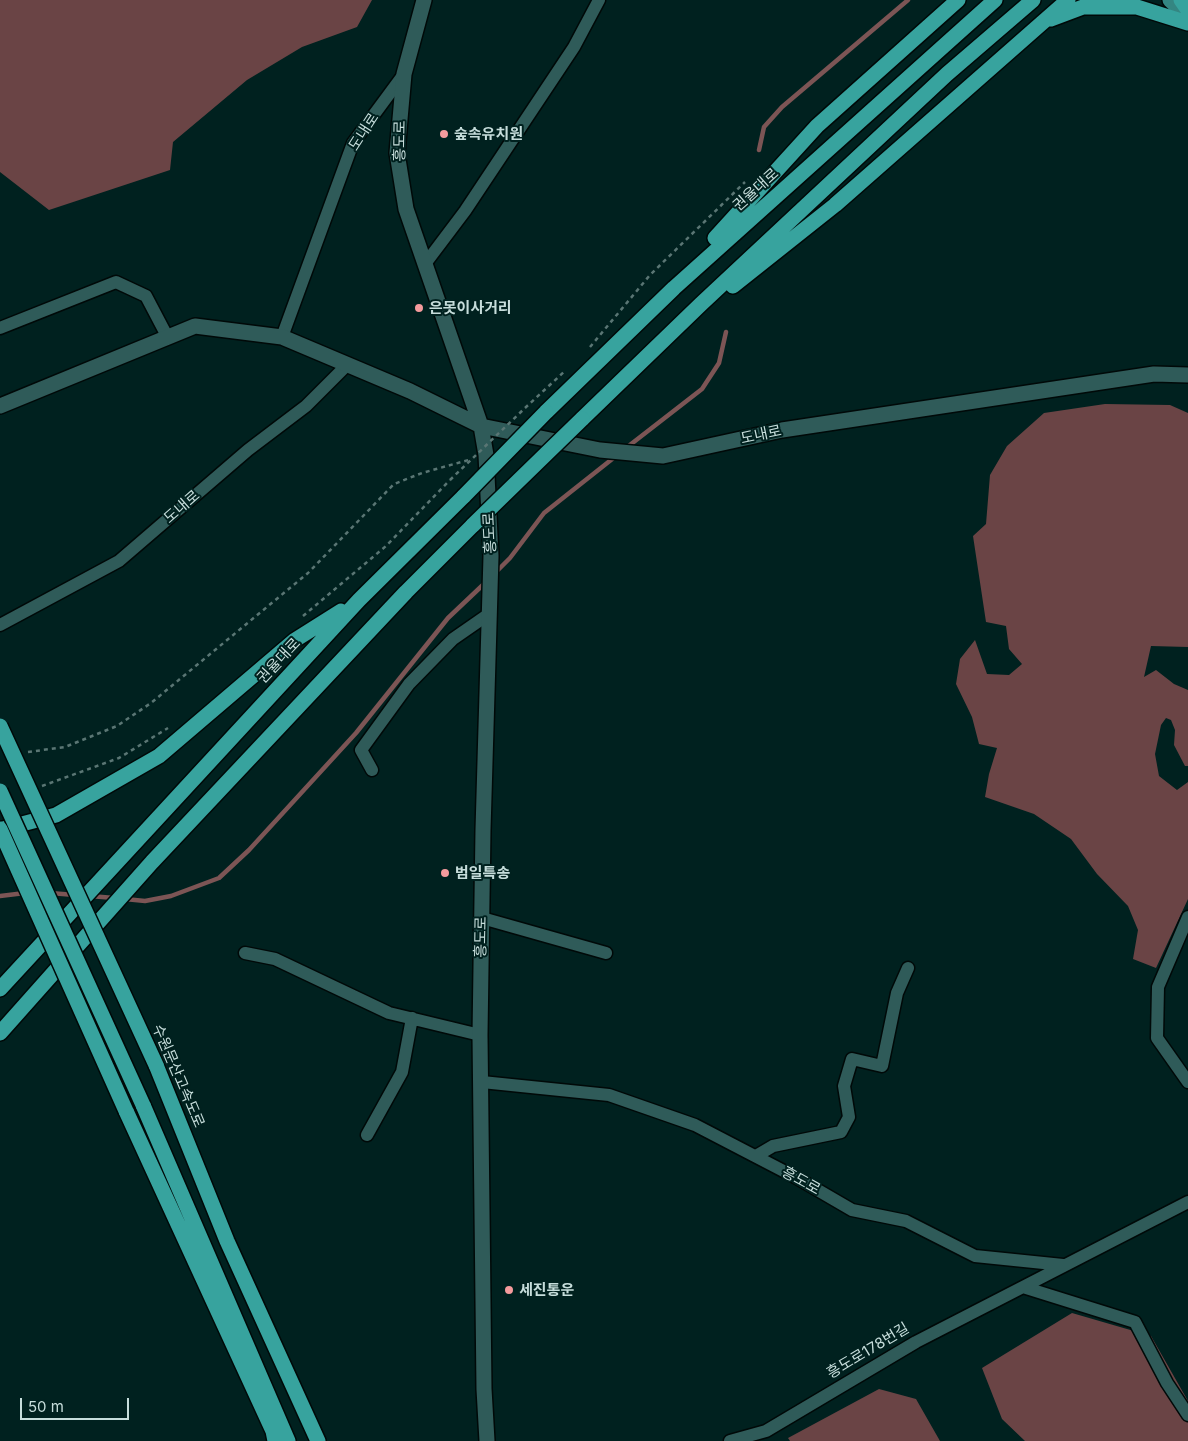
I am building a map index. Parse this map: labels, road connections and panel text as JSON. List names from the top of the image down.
{
  "streets": {
    "highway": ["권율대로", "수원문산고속도로"],
    "street": ["도내로", "흥도로", "흥도로178번길"]
  },
  "crossings": [
    ["도내로", "흥도로"],
    ["흥도로", "흥도로178번길"]
  ],
  "places": [
    "숲속유치원",
    "은못이사거리",
    "범일특송",
    "세진통운"
  ],
  "scale_bar": "50 m"
}
